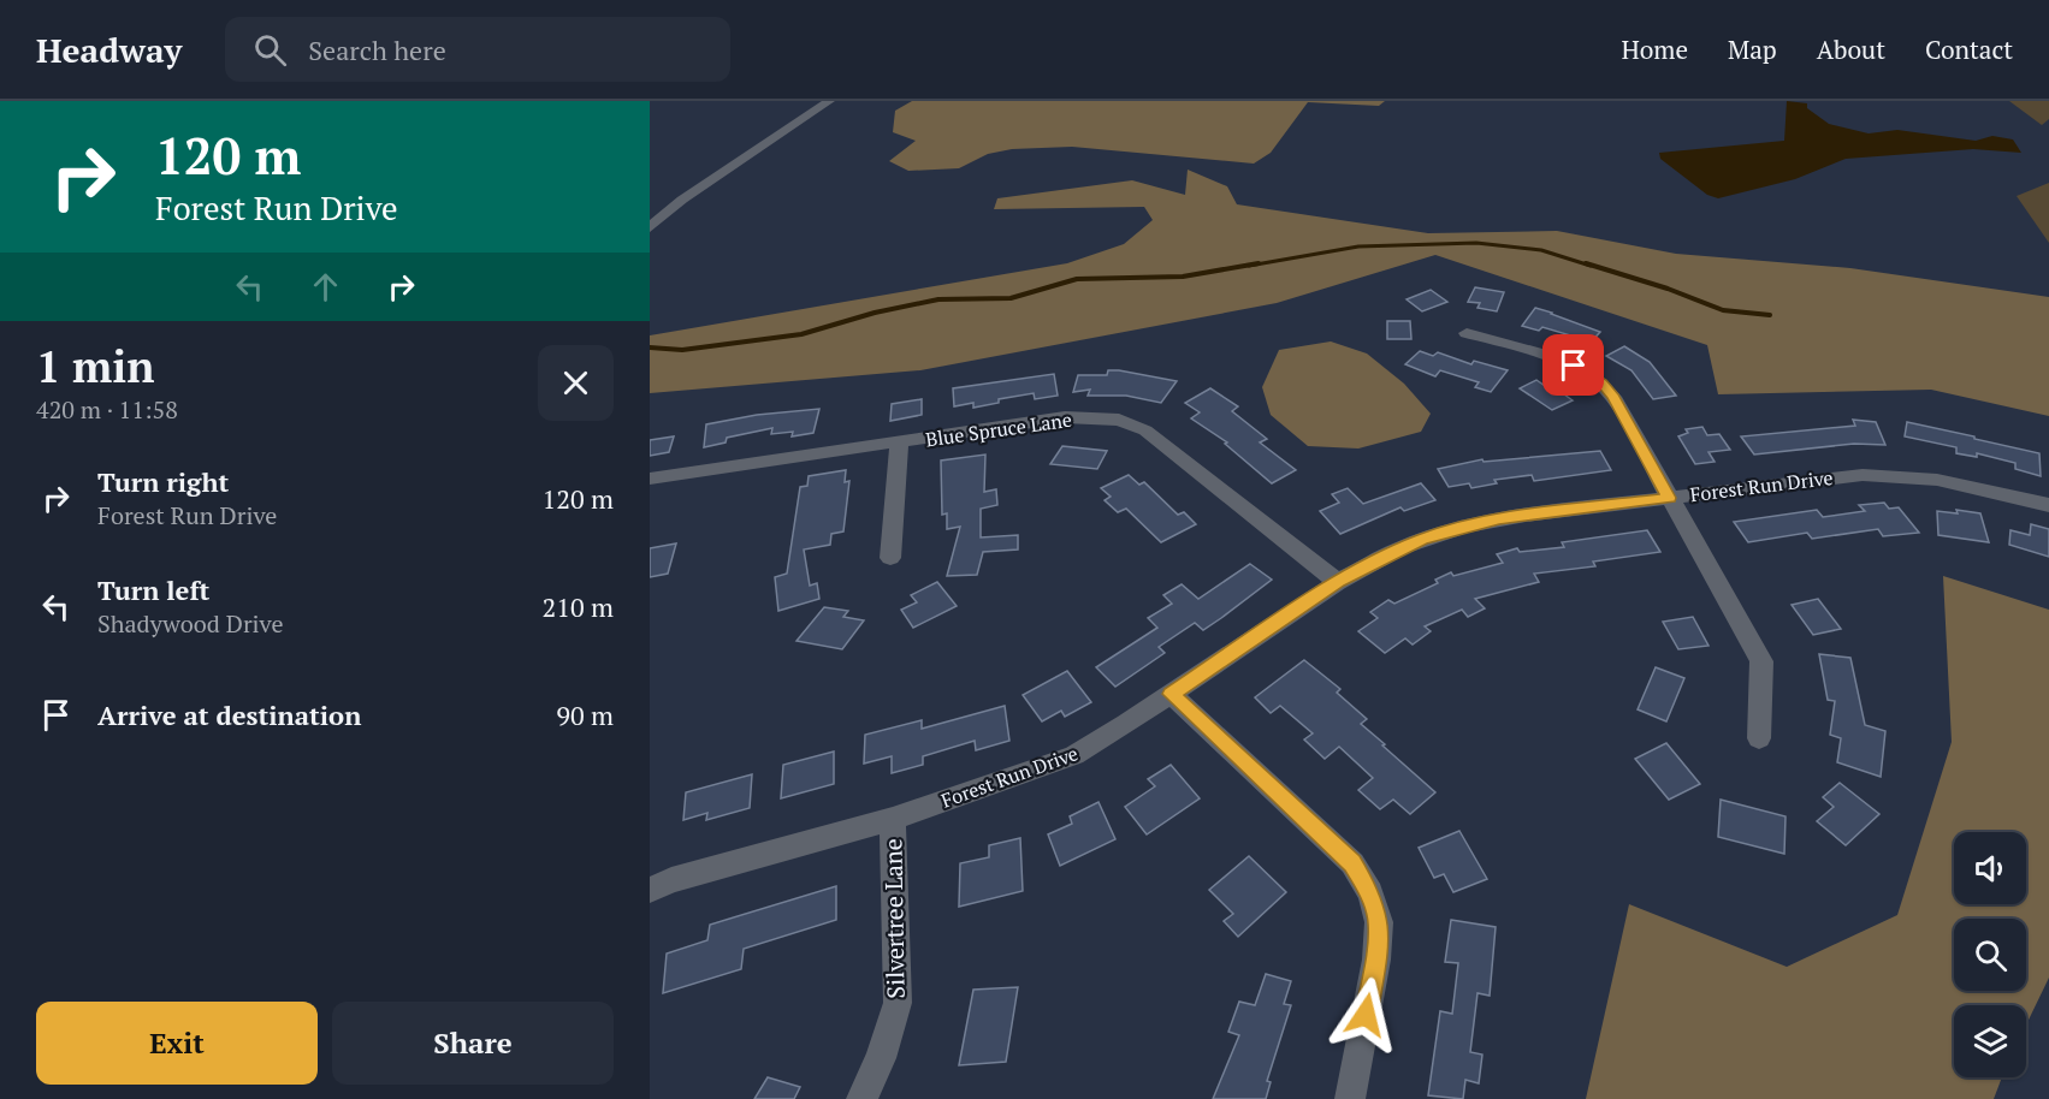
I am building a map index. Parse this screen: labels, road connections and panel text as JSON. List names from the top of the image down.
{
  "streets": {
    "street": ["Blue Spruce Lane", "Forest Run Drive", "Silvertree Lane"]
  },
  "crossings": [
    ["Blue Spruce Lane", "Forest Run Drive"],
    ["Forest Run Drive", "Silvertree Lane"]
  ],
  "page": {
    "header": "Headway",
    "search": "Search here",
    "nav": [
      "Home",
      "Map",
      "About",
      "Contact"
    ],
    "turn": ["120 m", "Forest Run Drive"],
    "heading": ["1 min", "420 m · 11:58"],
    "list": [
      {
        "name": "Turn right",
        "note": "Forest Run Drive",
        "value": "120 m"
      },
      {
        "name": "Turn left",
        "note": "Shadywood Drive",
        "value": "210 m"
      },
      {
        "name": "Arrive at destination",
        "value": "90 m"
      }
    ],
    "buttons": ["Exit", "Share"]
  }
}
